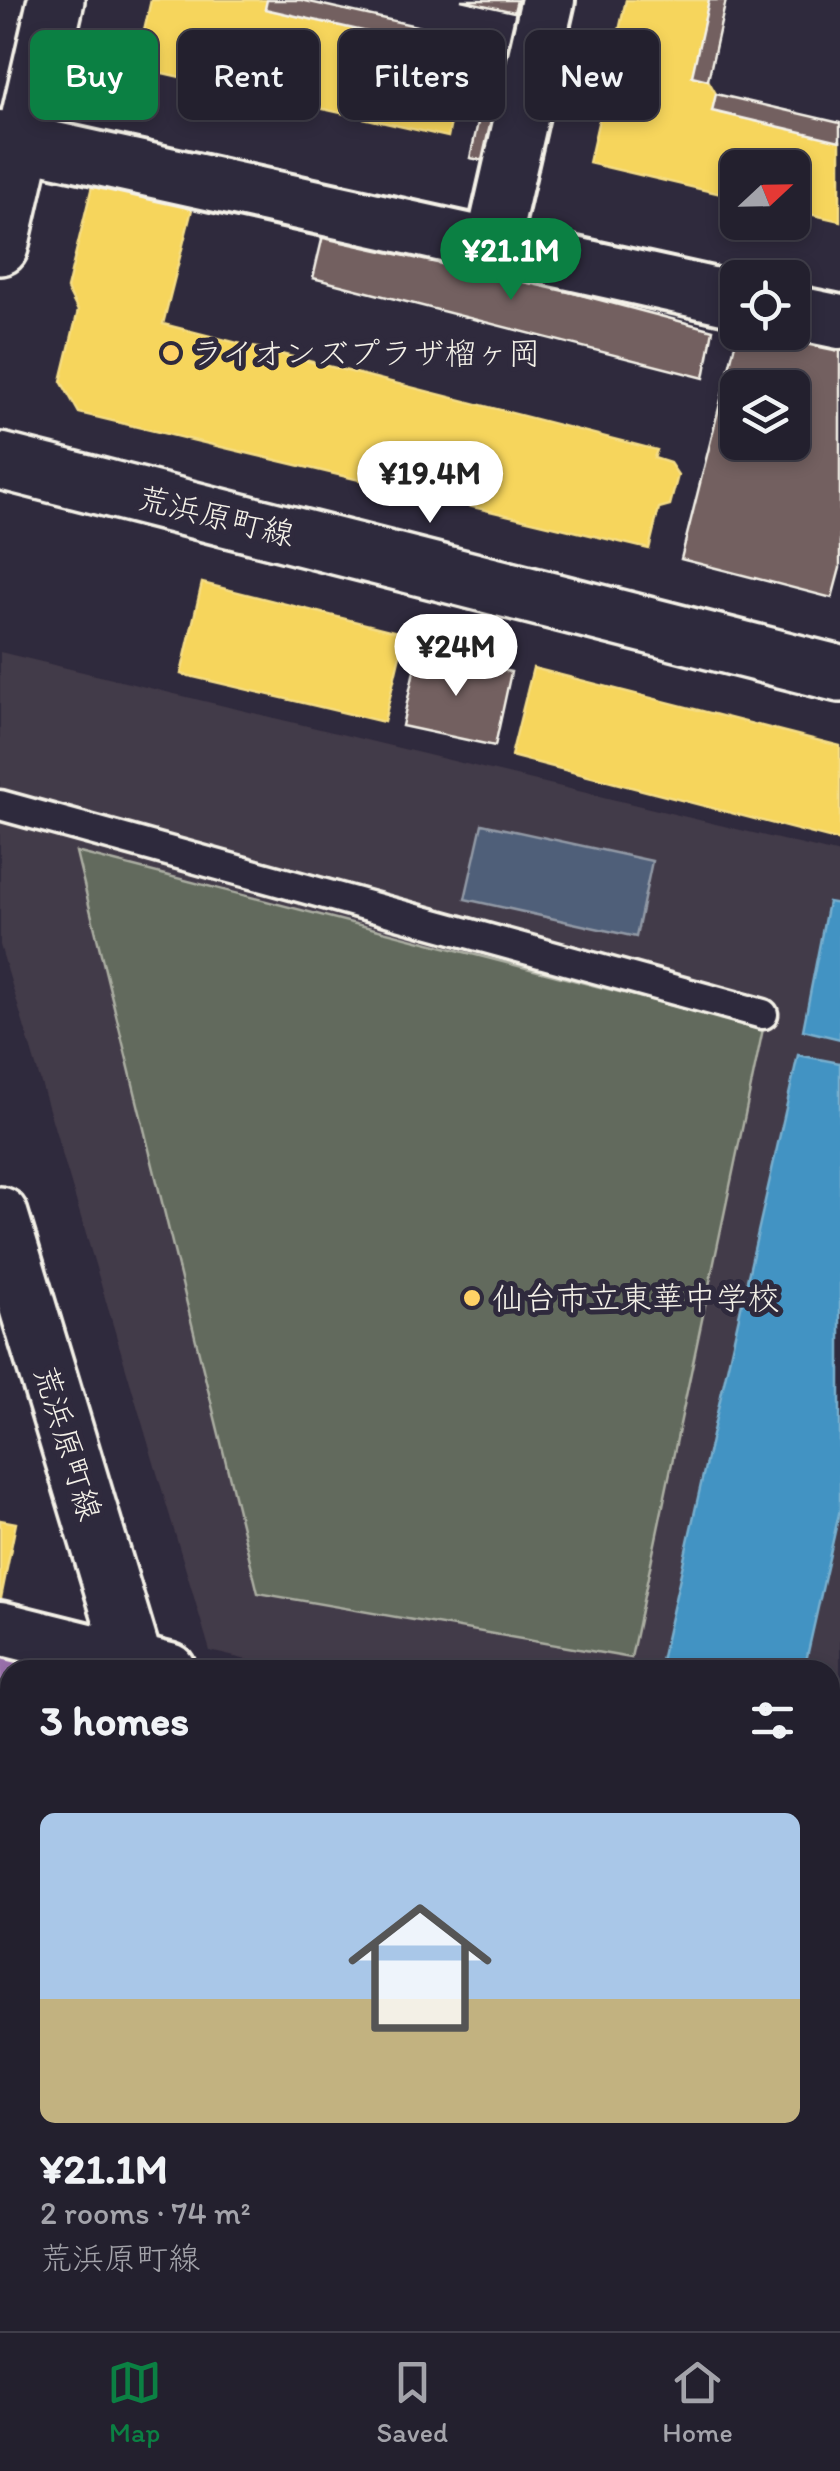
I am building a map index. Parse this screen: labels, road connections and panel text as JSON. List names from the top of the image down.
{
  "streets": {
    "main road": ["荒浜原町線"]
  },
  "places": ["ライオンズプラザ榴ヶ岡", "仙台市立東華中学校"],
  "north": "right",
  "page": {
    "chip": [
      "Buy",
      "Rent",
      "Filters",
      "New"
    ],
    "price": ["¥21.1M", "¥19.4M", "¥24M"],
    "heading": "3 homes",
    "list": [
      {
        "name": "¥21.1M",
        "note": "2 rooms · 74 m² · 荒浜原町線"
      }
    ],
    "tabs": ["Map", "Saved", "Home"]
  }
}
